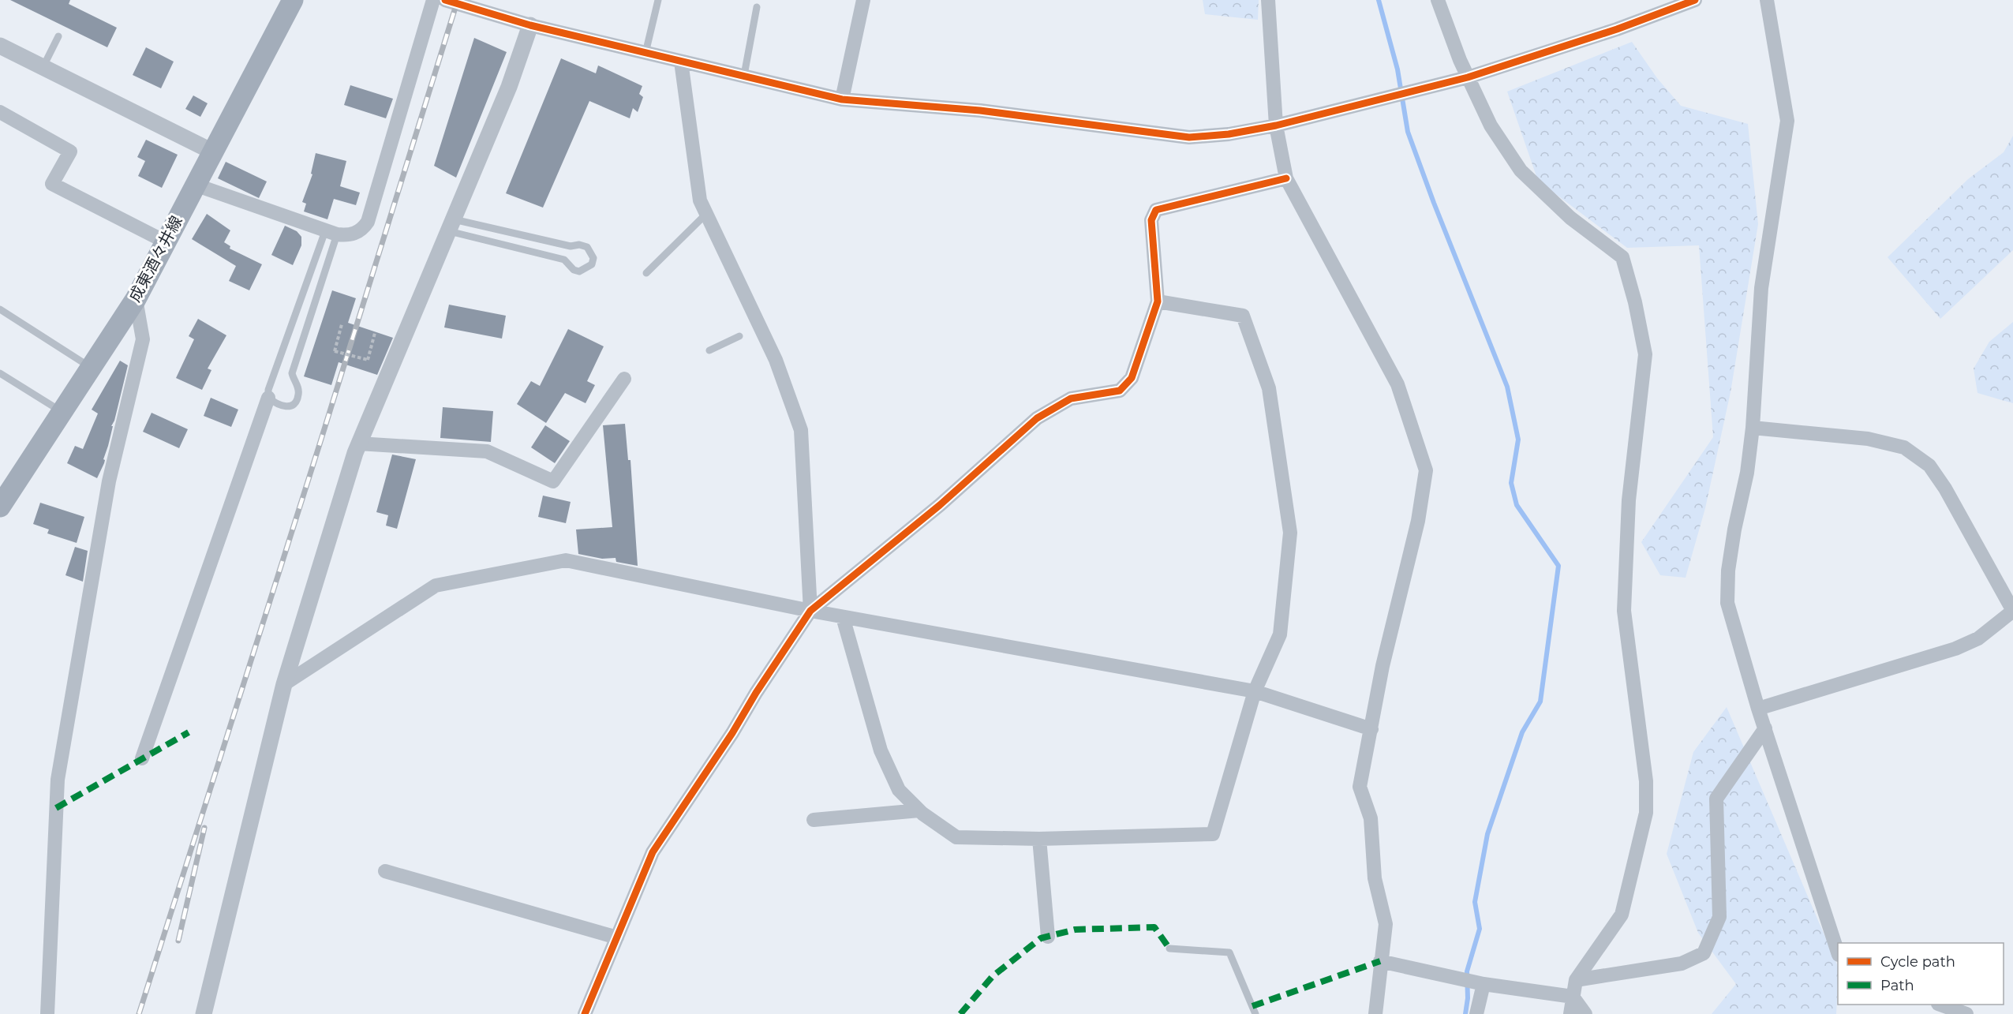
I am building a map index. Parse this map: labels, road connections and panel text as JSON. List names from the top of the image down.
{
  "streets": {
    "main road": ["成東酒々井線"]
  },
  "legend": ["Cycle path", "Path"]
}
